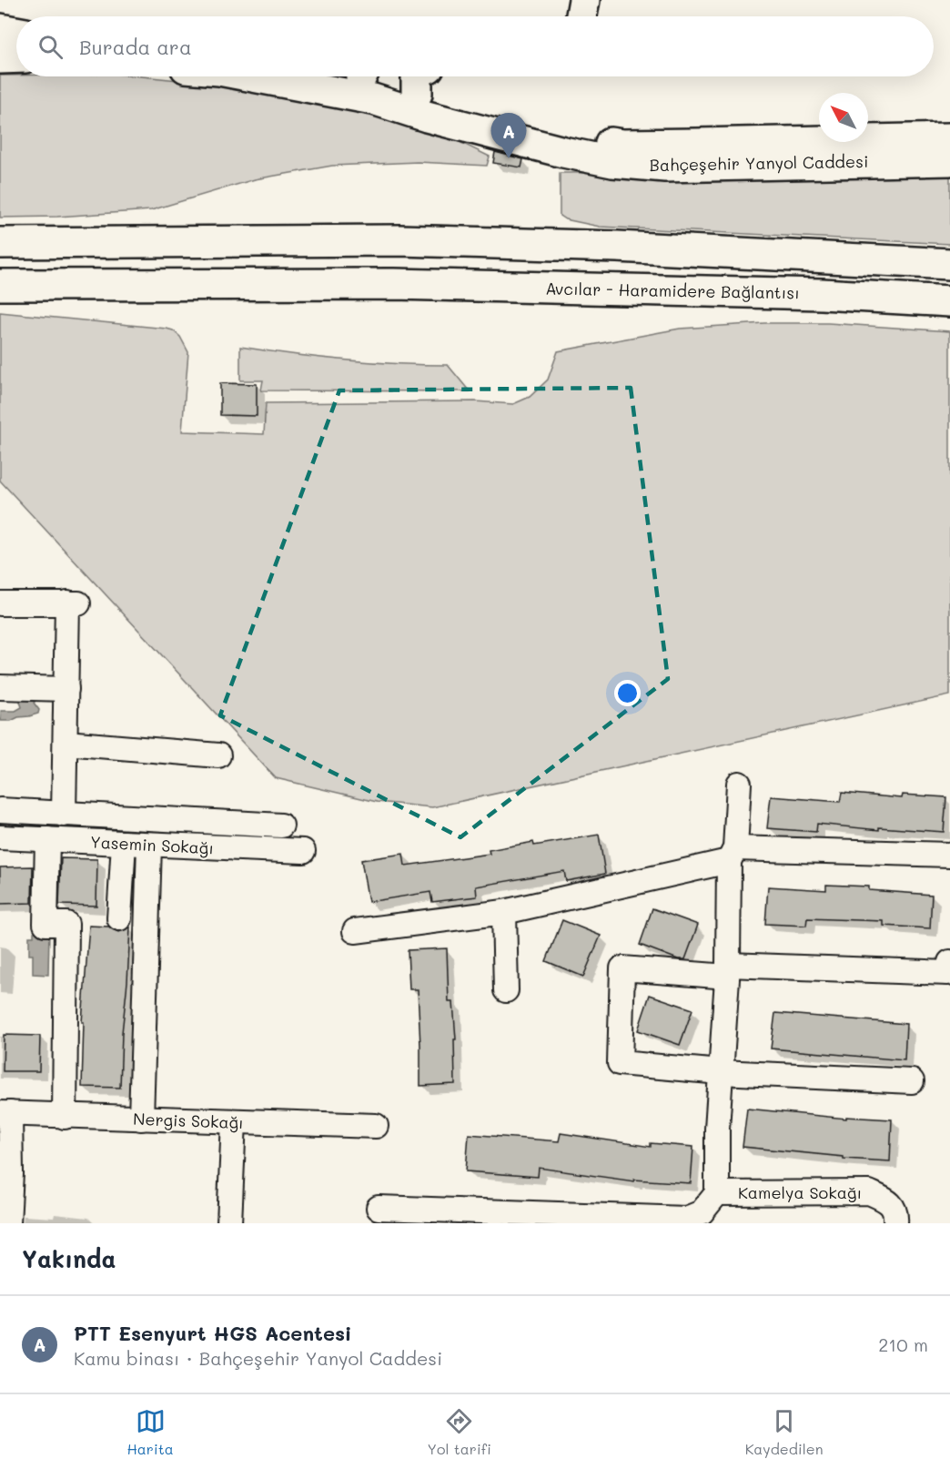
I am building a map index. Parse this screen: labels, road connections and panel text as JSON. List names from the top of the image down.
{
  "streets": {
    "main road": ["Bahçeşehir Yanyol Caddesi", "Avcılar - Haramidere Bağlantısı"],
    "street": ["Yasemin Sokağı", "Nergis Sokağı", "Kamelya Sokağı"]
  },
  "north": "top left",
  "page": {
    "search": "Burada ara",
    "pins": "A",
    "heading": "Yakında",
    "list": [
      {
        "mark": "A",
        "name": "PTT Esenyurt HGS Acentesi",
        "note": "Kamu binası · Bahçeşehir Yanyol Caddesi",
        "value": "210 m"
      }
    ],
    "nav": ["Harita", "Yol tarifi", "Kaydedilen"]
  }
}
